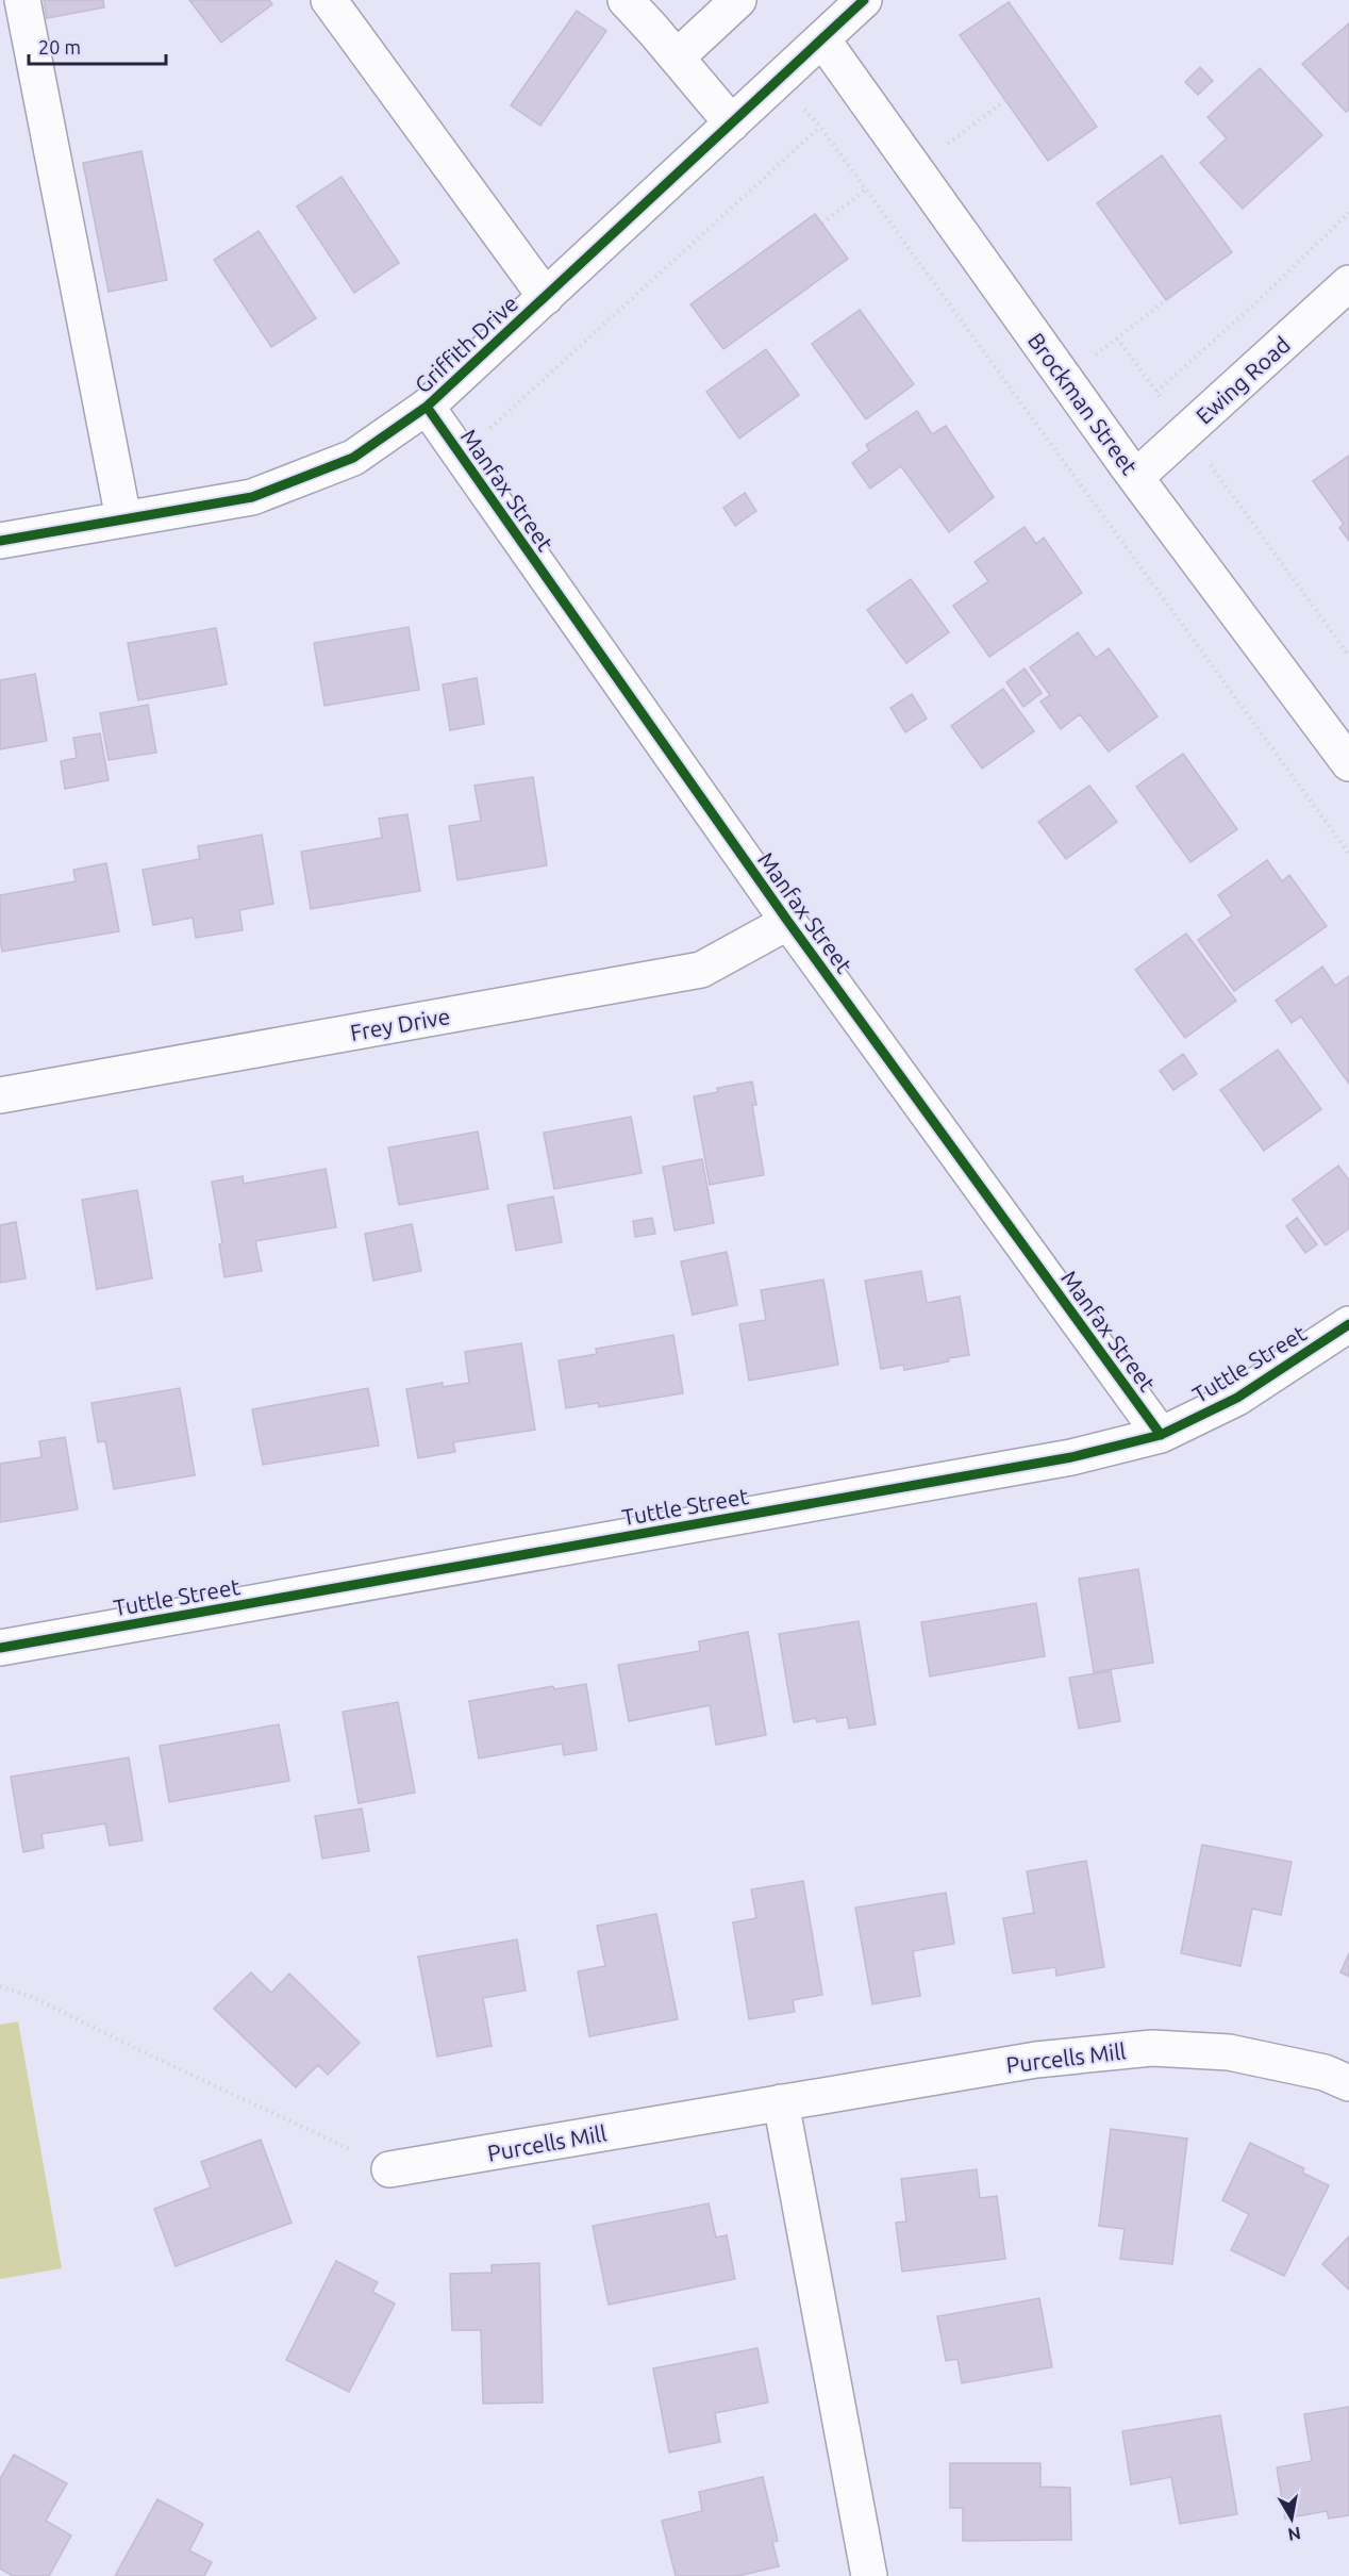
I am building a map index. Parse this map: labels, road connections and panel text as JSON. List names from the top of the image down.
{
  "streets": {
    "street": [
      "Griffith Drive",
      "Ewing Road",
      "Brockman Street",
      "Manfax Street",
      "Frey Drive",
      "Tuttle Street",
      "Purcells Mill"
    ]
  },
  "crossings": [
    ["Griffith Drive", "Brockman Street"],
    ["Griffith Drive", "Manfax Street"],
    ["Ewing Road", "Brockman Street"],
    ["Manfax Street", "Frey Drive"],
    ["Manfax Street", "Tuttle Street"]
  ],
  "scale_bar": "20 m",
  "north": "bottom"
}
